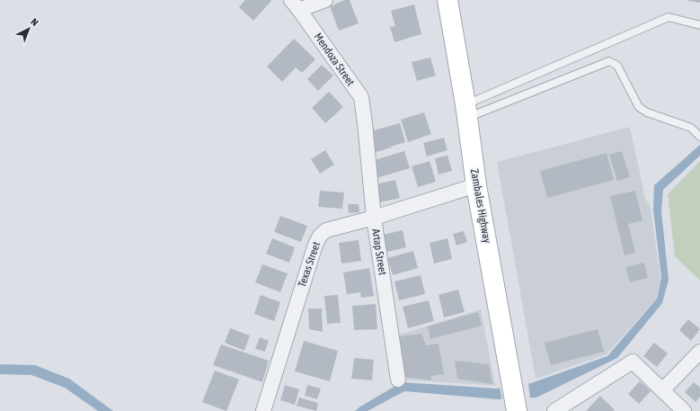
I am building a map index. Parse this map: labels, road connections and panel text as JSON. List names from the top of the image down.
{
  "streets": {
    "main road": ["Zambales Highway"],
    "street": ["Mendoza Street", "Artap Street", "Texas Street"]
  },
  "crossings": [
    ["Mendoza Street", "Artap Street"],
    ["Zambales Highway", "Texas Street"],
    ["Artap Street", "Texas Street"]
  ],
  "north": "top right"
}
